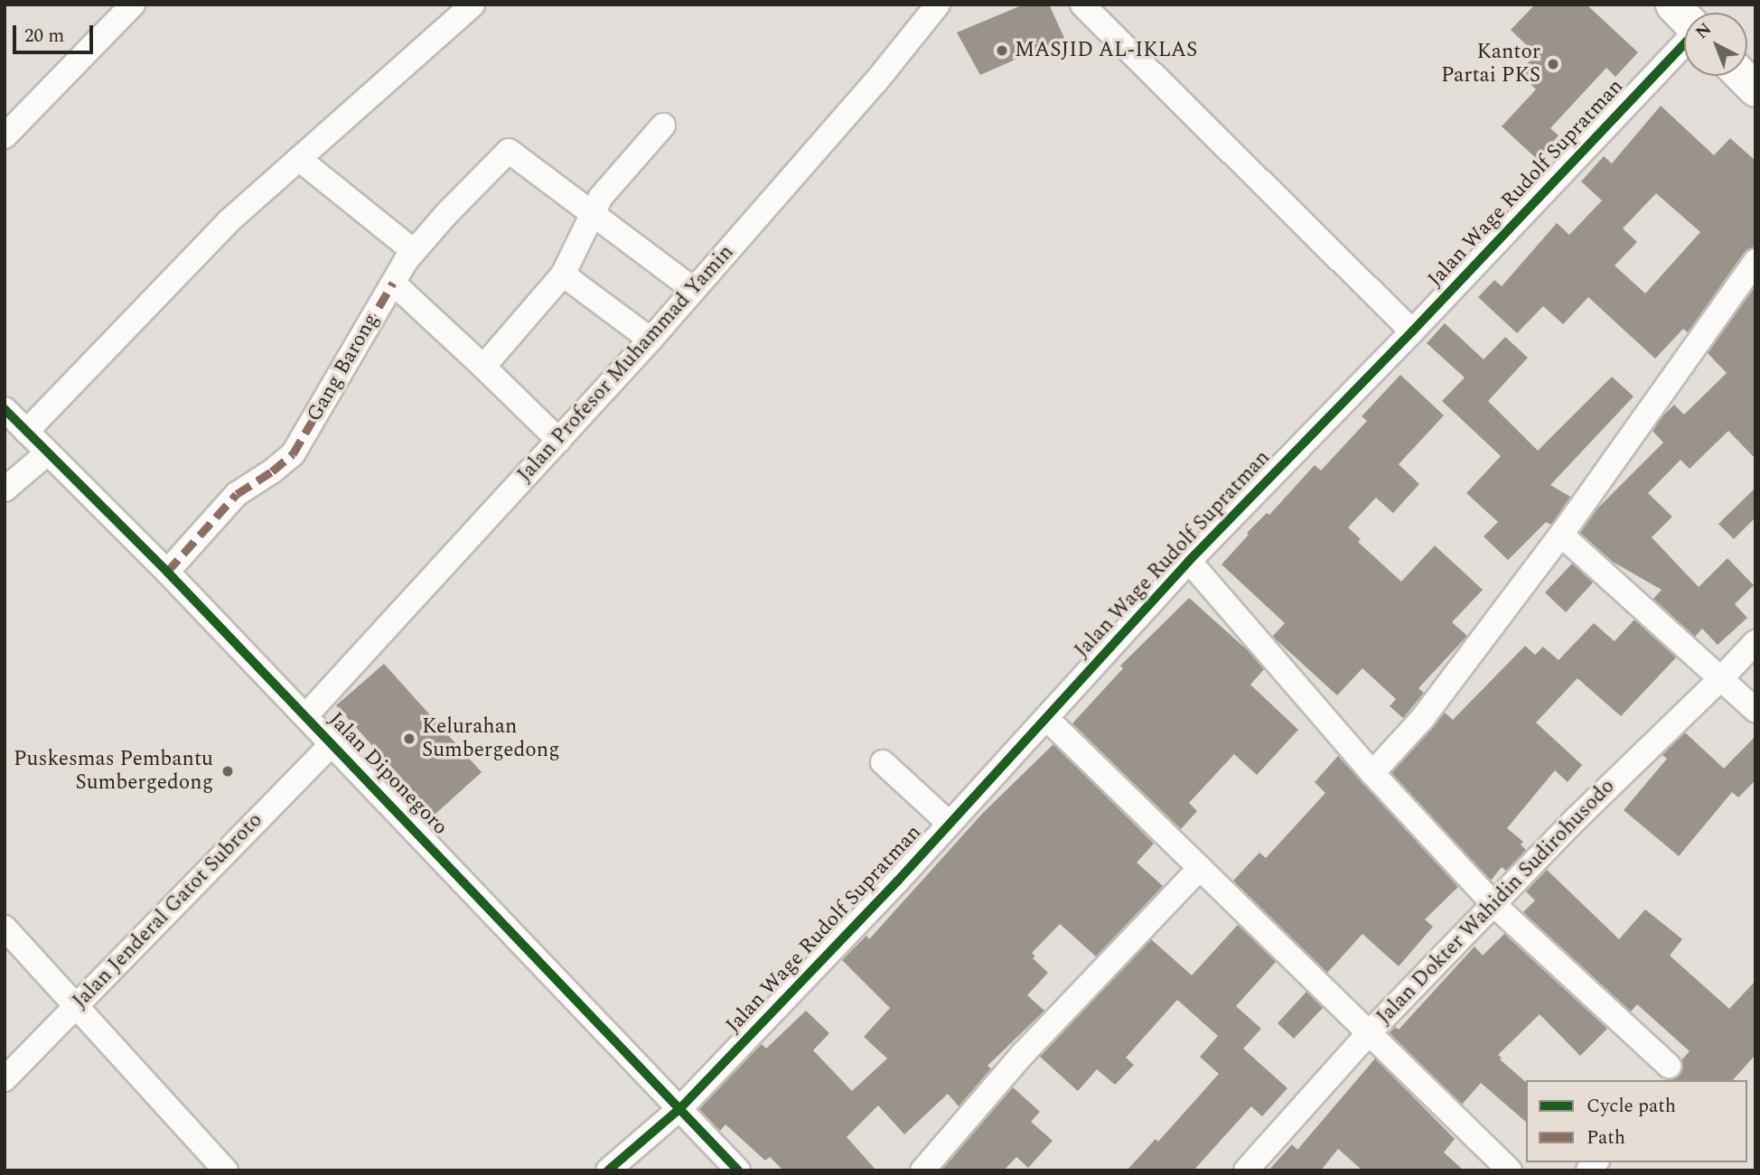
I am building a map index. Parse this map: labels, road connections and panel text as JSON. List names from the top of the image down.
{
  "streets": {
    "street": [
      "Jalan Wage Rudolf Supratman",
      "Jalan Profesor Muhammad Yamin",
      "Gang Barong",
      "Jalan Diponegoro",
      "Jalan Dokter Wahidin Sudirohusodo",
      "Jalan Jenderal Gatot Subroto"
    ]
  },
  "crossings": [
    ["Jalan Wage Rudolf Supratman", "Jalan Diponegoro"],
    ["Jalan Profesor Muhammad Yamin", "Jalan Diponegoro"],
    ["Gang Barong", "Jalan Diponegoro"],
    ["Jalan Diponegoro", "Jalan Jenderal Gatot Subroto"]
  ],
  "places": [
    "MASJID AL-IKLAS",
    "Kantor Partai PKS",
    "Kelurahan Sumbergedong",
    "Puskesmas Pembantu Sumbergedong"
  ],
  "legend": ["Cycle path", "Path"],
  "scale_bar": "20 m",
  "north": "top left"
}
